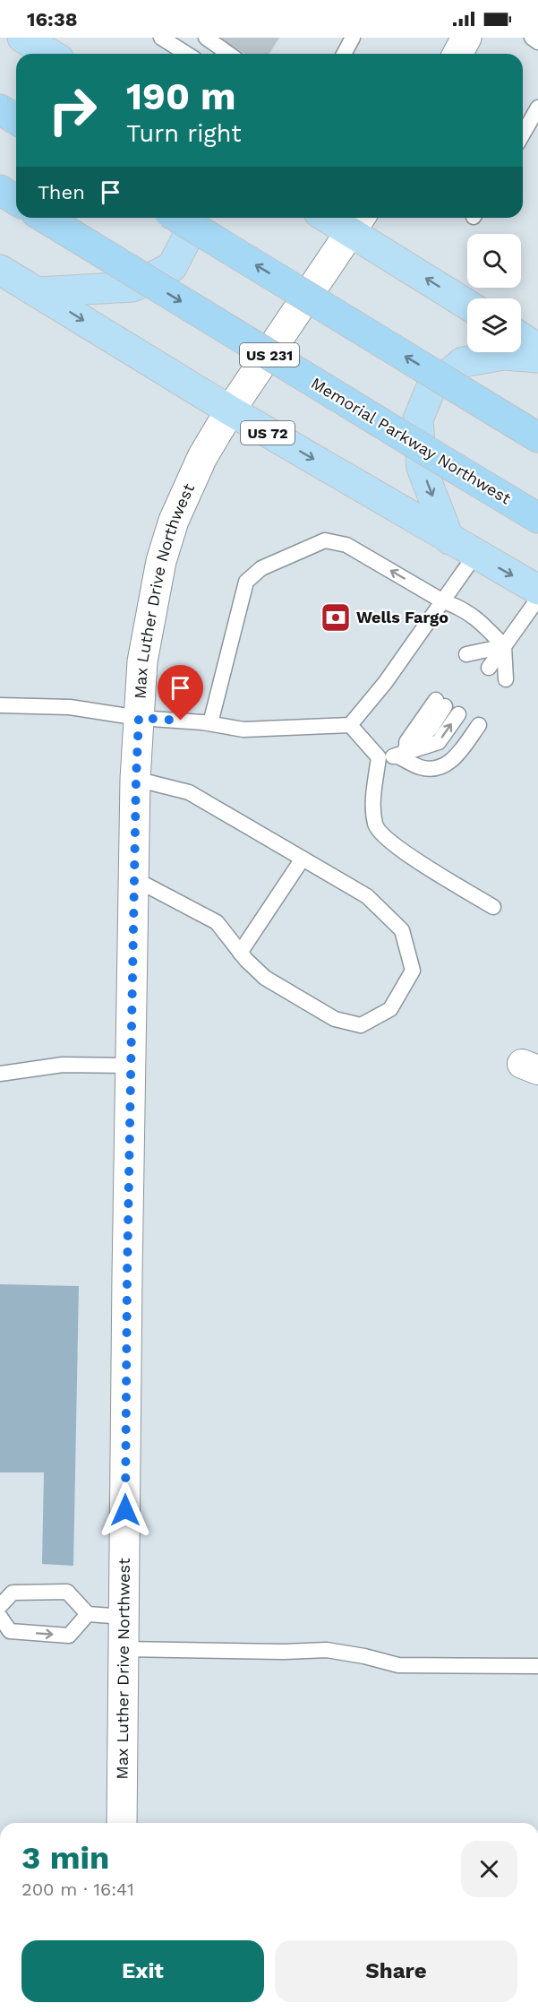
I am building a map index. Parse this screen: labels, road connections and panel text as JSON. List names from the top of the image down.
{
  "streets": {
    "highway": ["US 231", "US 72", "Memorial Parkway Northwest"],
    "street": ["Max Luther Drive Northwest"]
  },
  "crossings": [
    ["US 72", "Max Luther Drive Northwest"]
  ],
  "places": {
    "bank": ["Wells Fargo"]
  },
  "page": {
    "status": "16:38",
    "turn": ["190 m", "Turn right"],
    "then": "Then",
    "heading": ["3 min", "200 m · 16:41"],
    "buttons": ["Exit", "Share"]
  }
}
